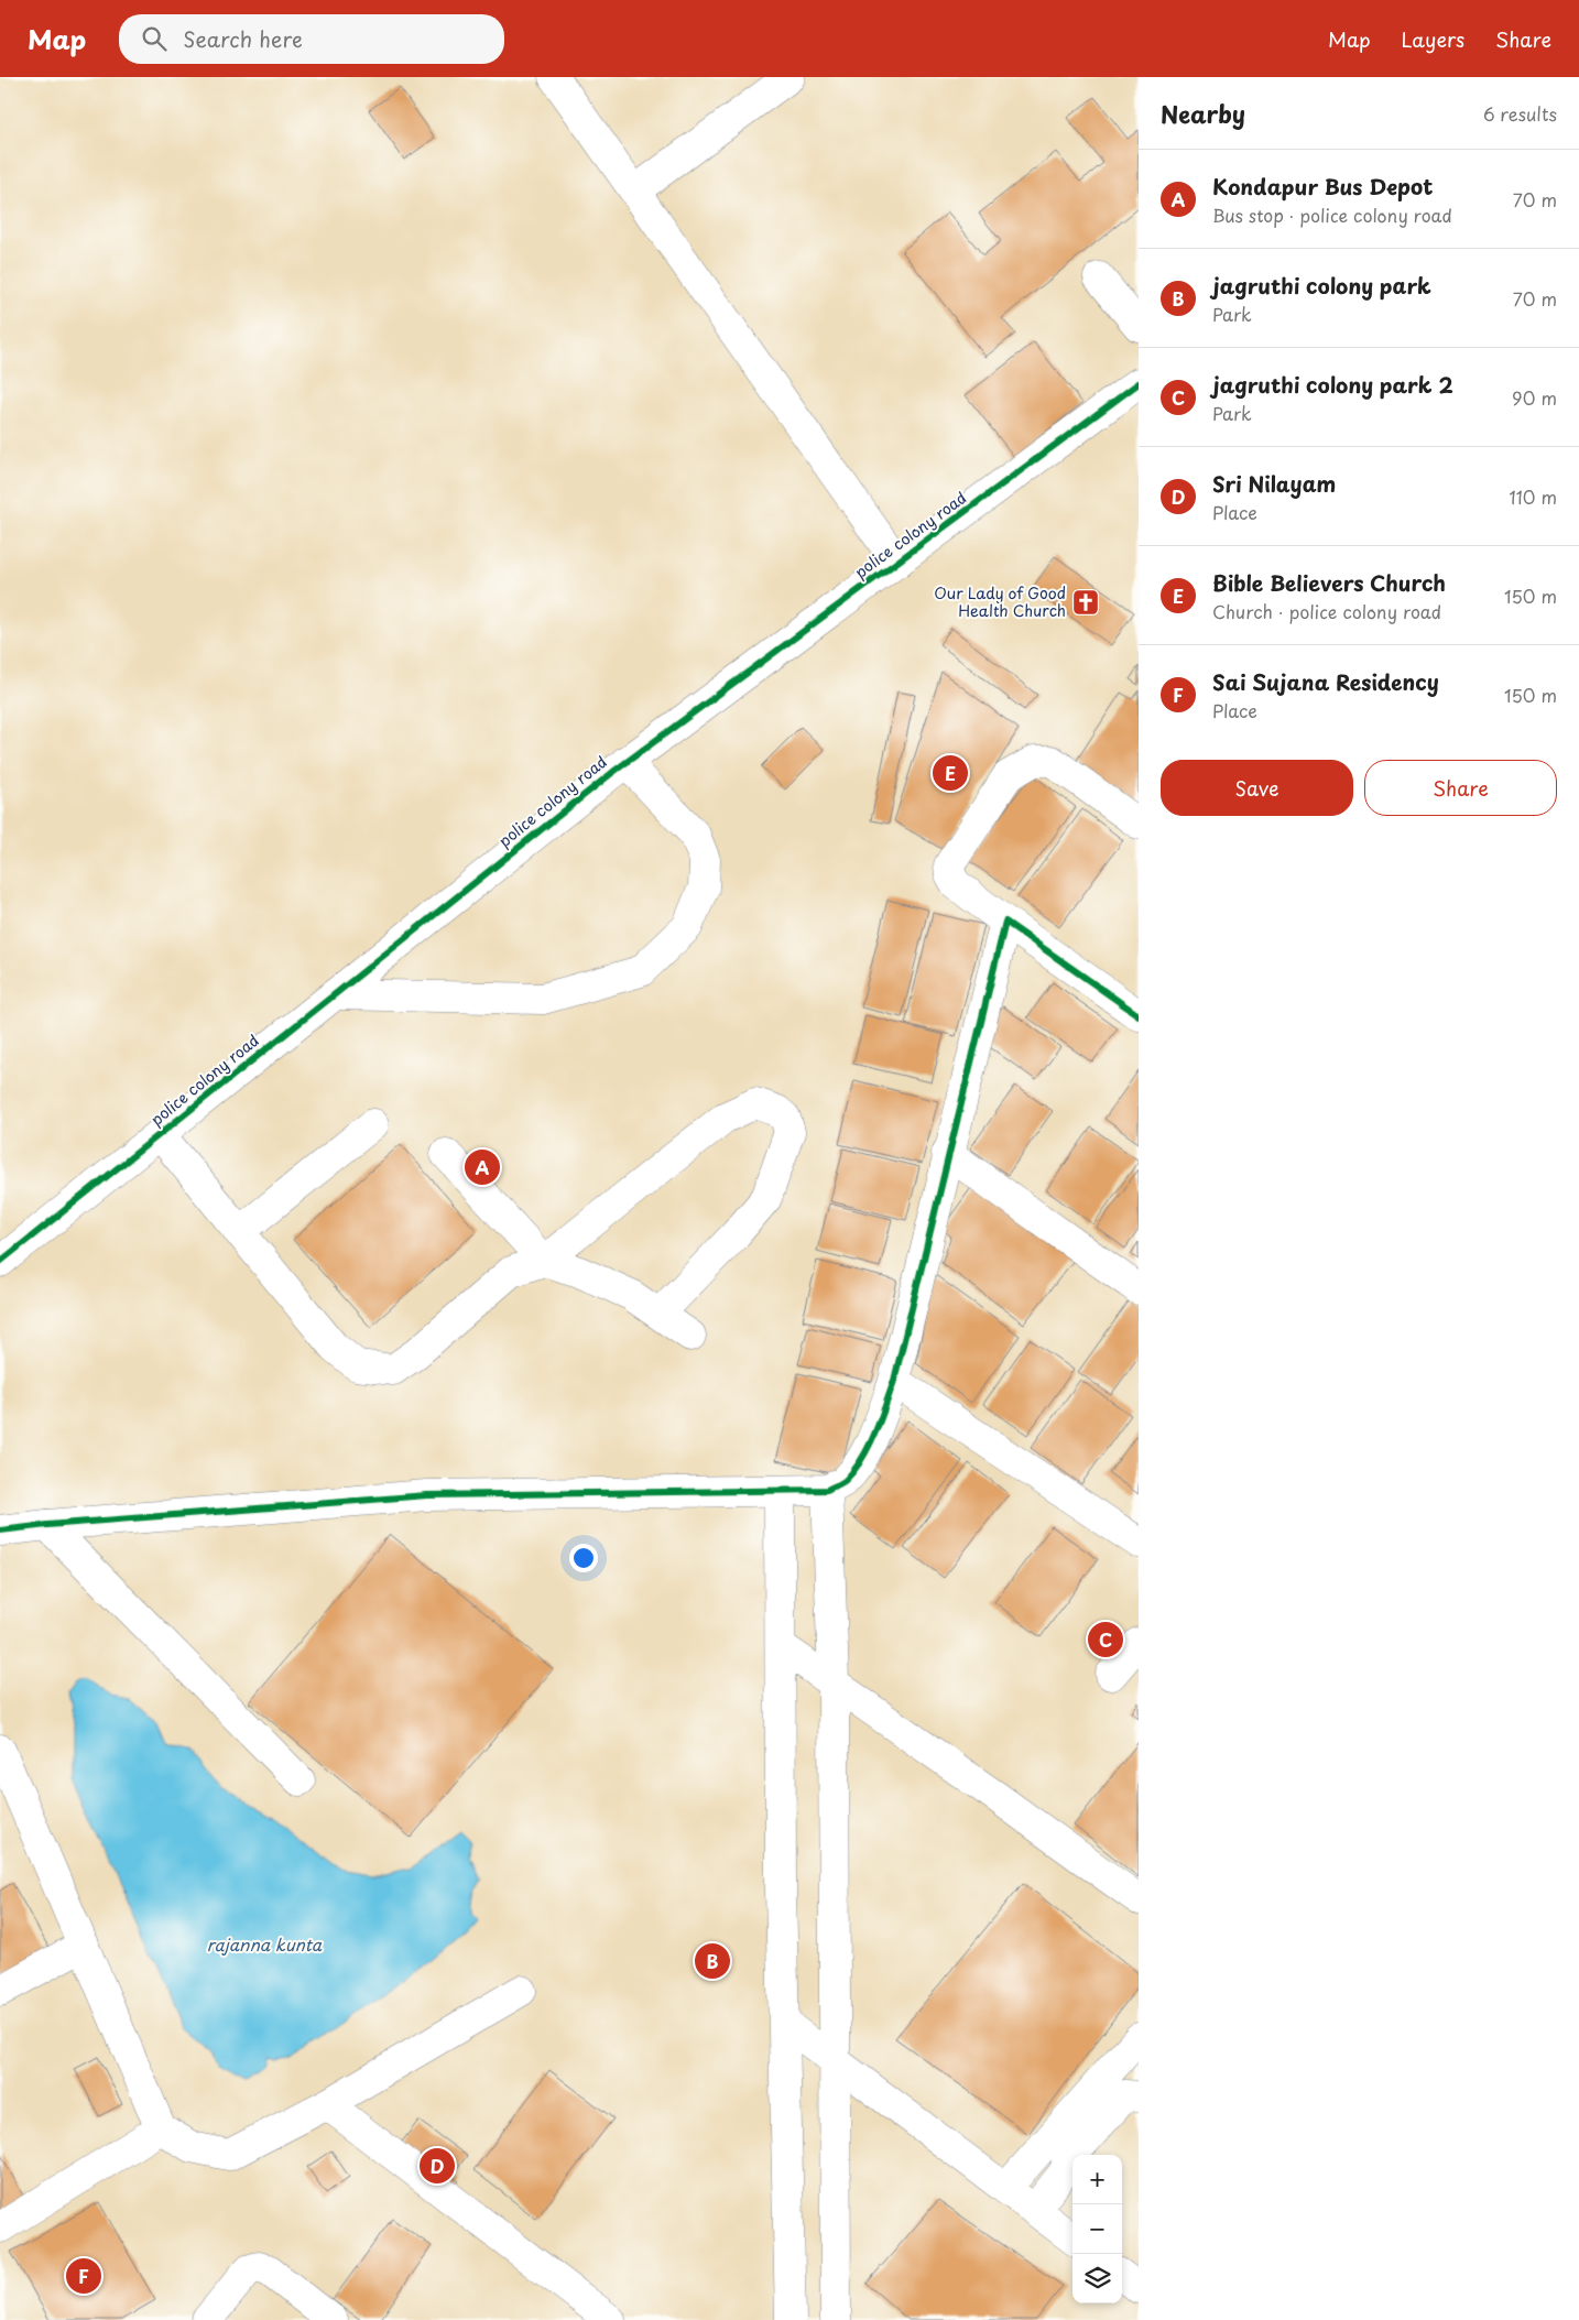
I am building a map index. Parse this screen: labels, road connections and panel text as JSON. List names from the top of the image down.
{
  "streets": {
    "street": ["police colony road"]
  },
  "water": ["rajanna kunta"],
  "places": {
    "church": ["Our Lady of Good Health Church"]
  },
  "page": {
    "header": "Map",
    "search": "Search here",
    "nav": ["Map", "Layers", "Share"],
    "heading": ["Nearby", "6 results"],
    "list": [
      {
        "mark": "A",
        "name": "Kondapur Bus Depot",
        "note": "Bus stop · police colony road",
        "value": "70 m"
      },
      {
        "mark": "B",
        "name": "jagruthi colony park",
        "note": "Park",
        "value": "70 m"
      },
      {
        "mark": "C",
        "name": "jagruthi colony park 2",
        "note": "Park",
        "value": "90 m"
      },
      {
        "mark": "D",
        "name": "Sri Nilayam",
        "note": "Place",
        "value": "110 m"
      },
      {
        "mark": "E",
        "name": "Bible Believers Church",
        "note": "Church · police colony road",
        "value": "150 m"
      },
      {
        "mark": "F",
        "name": "Sai Sujana Residency",
        "note": "Place",
        "value": "150 m"
      }
    ],
    "buttons": ["Save", "Share"],
    "pins": [
      "E",
      "A",
      "C",
      "B",
      "D",
      "F"
    ],
    "map_buttons": ["+", "−"]
  }
}
